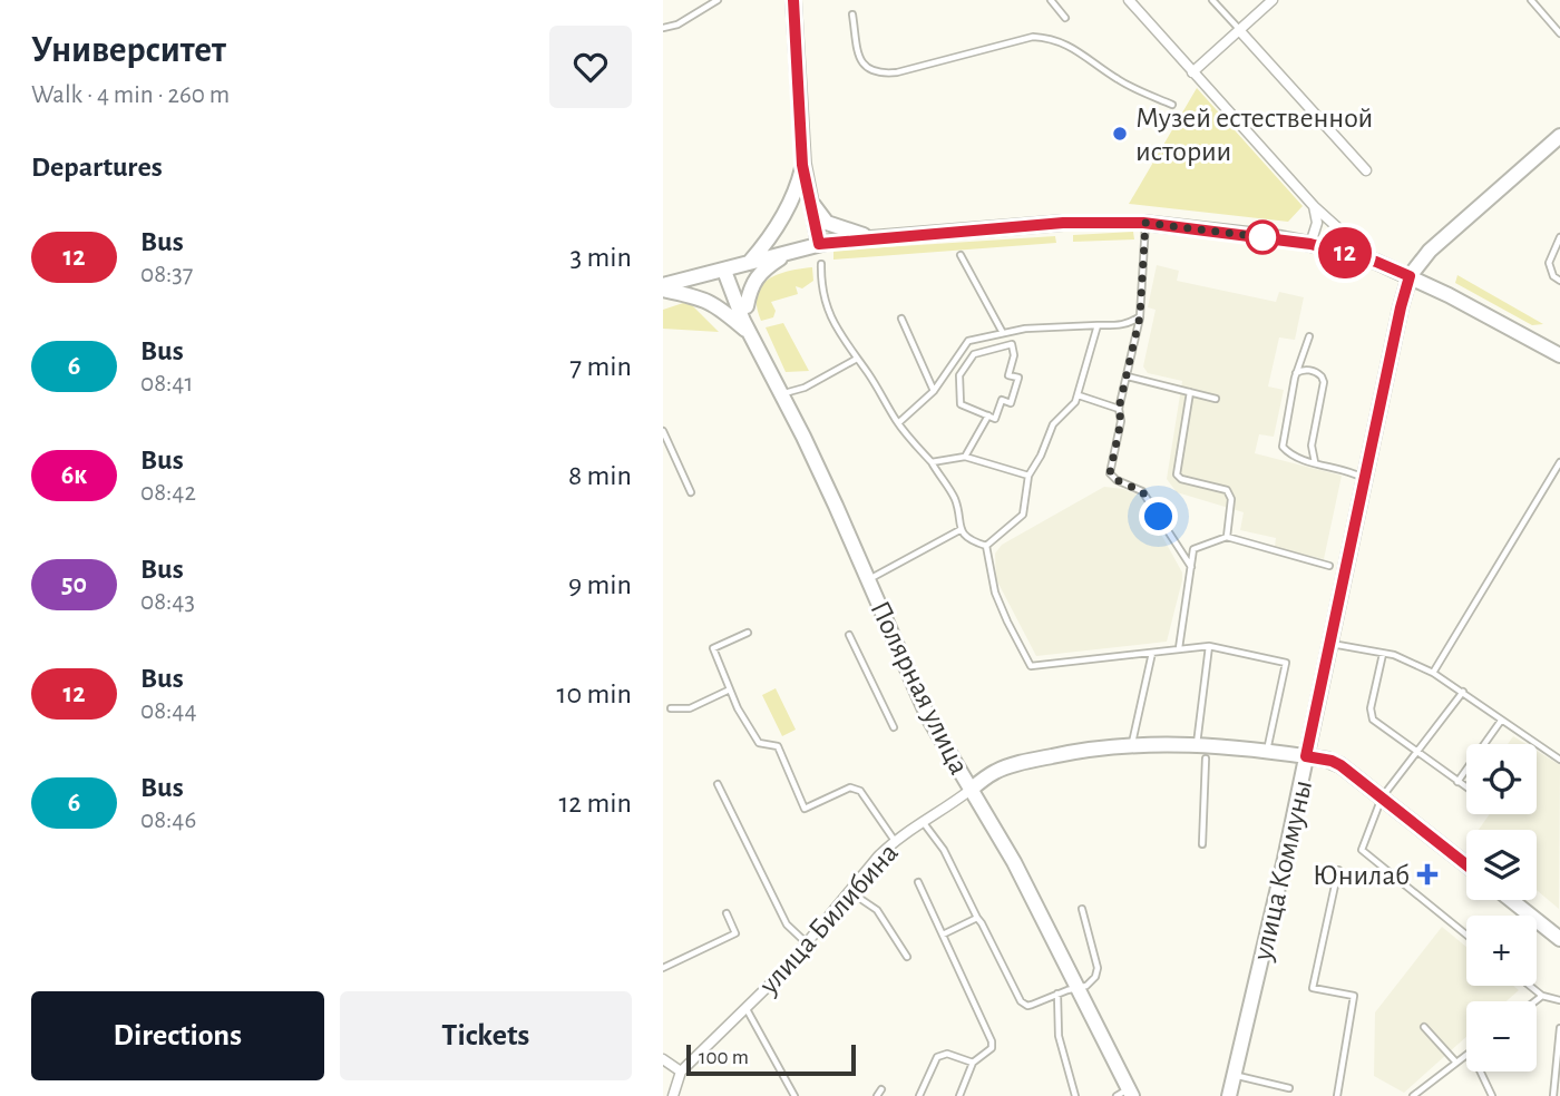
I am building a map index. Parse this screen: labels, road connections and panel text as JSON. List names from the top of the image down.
{
  "streets": {
    "main road": ["Полярная улица", "улица Коммуны", "улица Билибина"]
  },
  "crossings": [
    ["Полярная улица", "улица Билибина"],
    ["улица Коммуны", "улица Билибина"]
  ],
  "places": {
    "other": ["Музей естественной истории"],
    "health": ["Юнилаб"]
  },
  "lines": ["bus line 12"],
  "scale_bar": "100 m",
  "page": {
    "heading": [
      ["Университет", "Walk · 4 min · 260 m"],
      "Departures"
    ],
    "on_map": "12",
    "list": [
      {
        "mark": "12",
        "name": "Bus",
        "note": "08:37",
        "value": "3 min"
      },
      {
        "mark": "6",
        "name": "Bus",
        "note": "08:41",
        "value": "7 min"
      },
      {
        "mark": "6к",
        "name": "Bus",
        "note": "08:42",
        "value": "8 min"
      },
      {
        "mark": "50",
        "name": "Bus",
        "note": "08:43",
        "value": "9 min"
      },
      {
        "mark": "12",
        "name": "Bus",
        "note": "08:44",
        "value": "10 min"
      },
      {
        "mark": "6",
        "name": "Bus",
        "note": "08:46",
        "value": "12 min"
      }
    ],
    "map_buttons": ["+", "−"],
    "buttons": ["Directions", "Tickets"],
    "scale": "100 m"
  }
}
